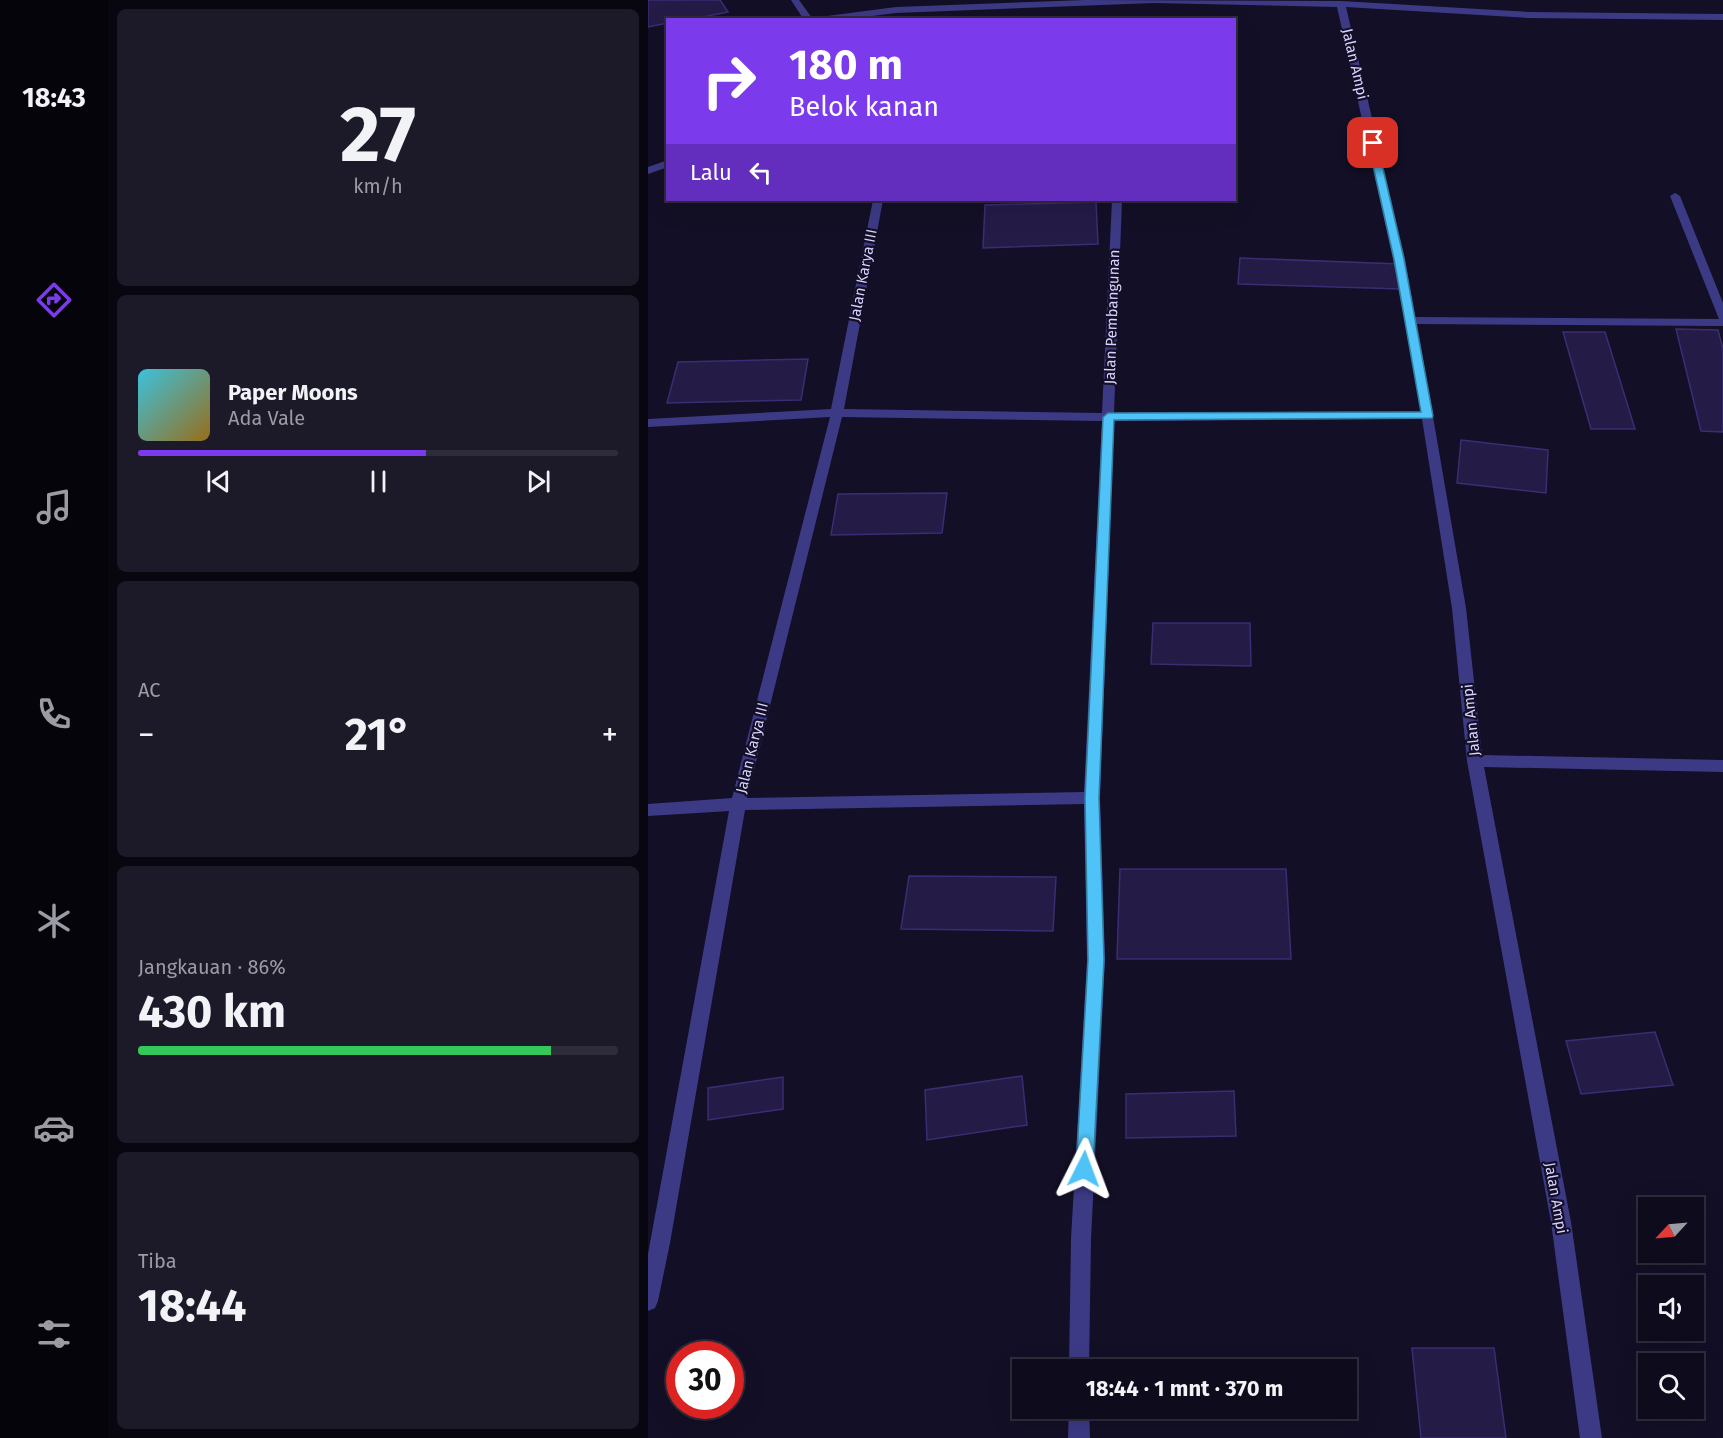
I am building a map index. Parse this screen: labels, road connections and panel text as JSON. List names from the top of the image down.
{
  "streets": {
    "street": ["Jalan Ampi", "Jalan Karya III", "Jalan Pembangunan"]
  },
  "north": "bottom left",
  "page": {
    "tabs": "18:43",
    "tile": [
      ["27", "km/h"],
      "AC",
      ["Jangkauan · 86%", "430 km"],
      ["Tiba", "18:44"]
    ],
    "turn": ["180 m", "Belok kanan"],
    "then": "Lalu",
    "song": ["Paper Moons", "Ada Vale"],
    "heat": ["−", "21°", "+"],
    "limit": "30",
    "trip": "18:44 · 1 mnt · 370 m"
  }
}
